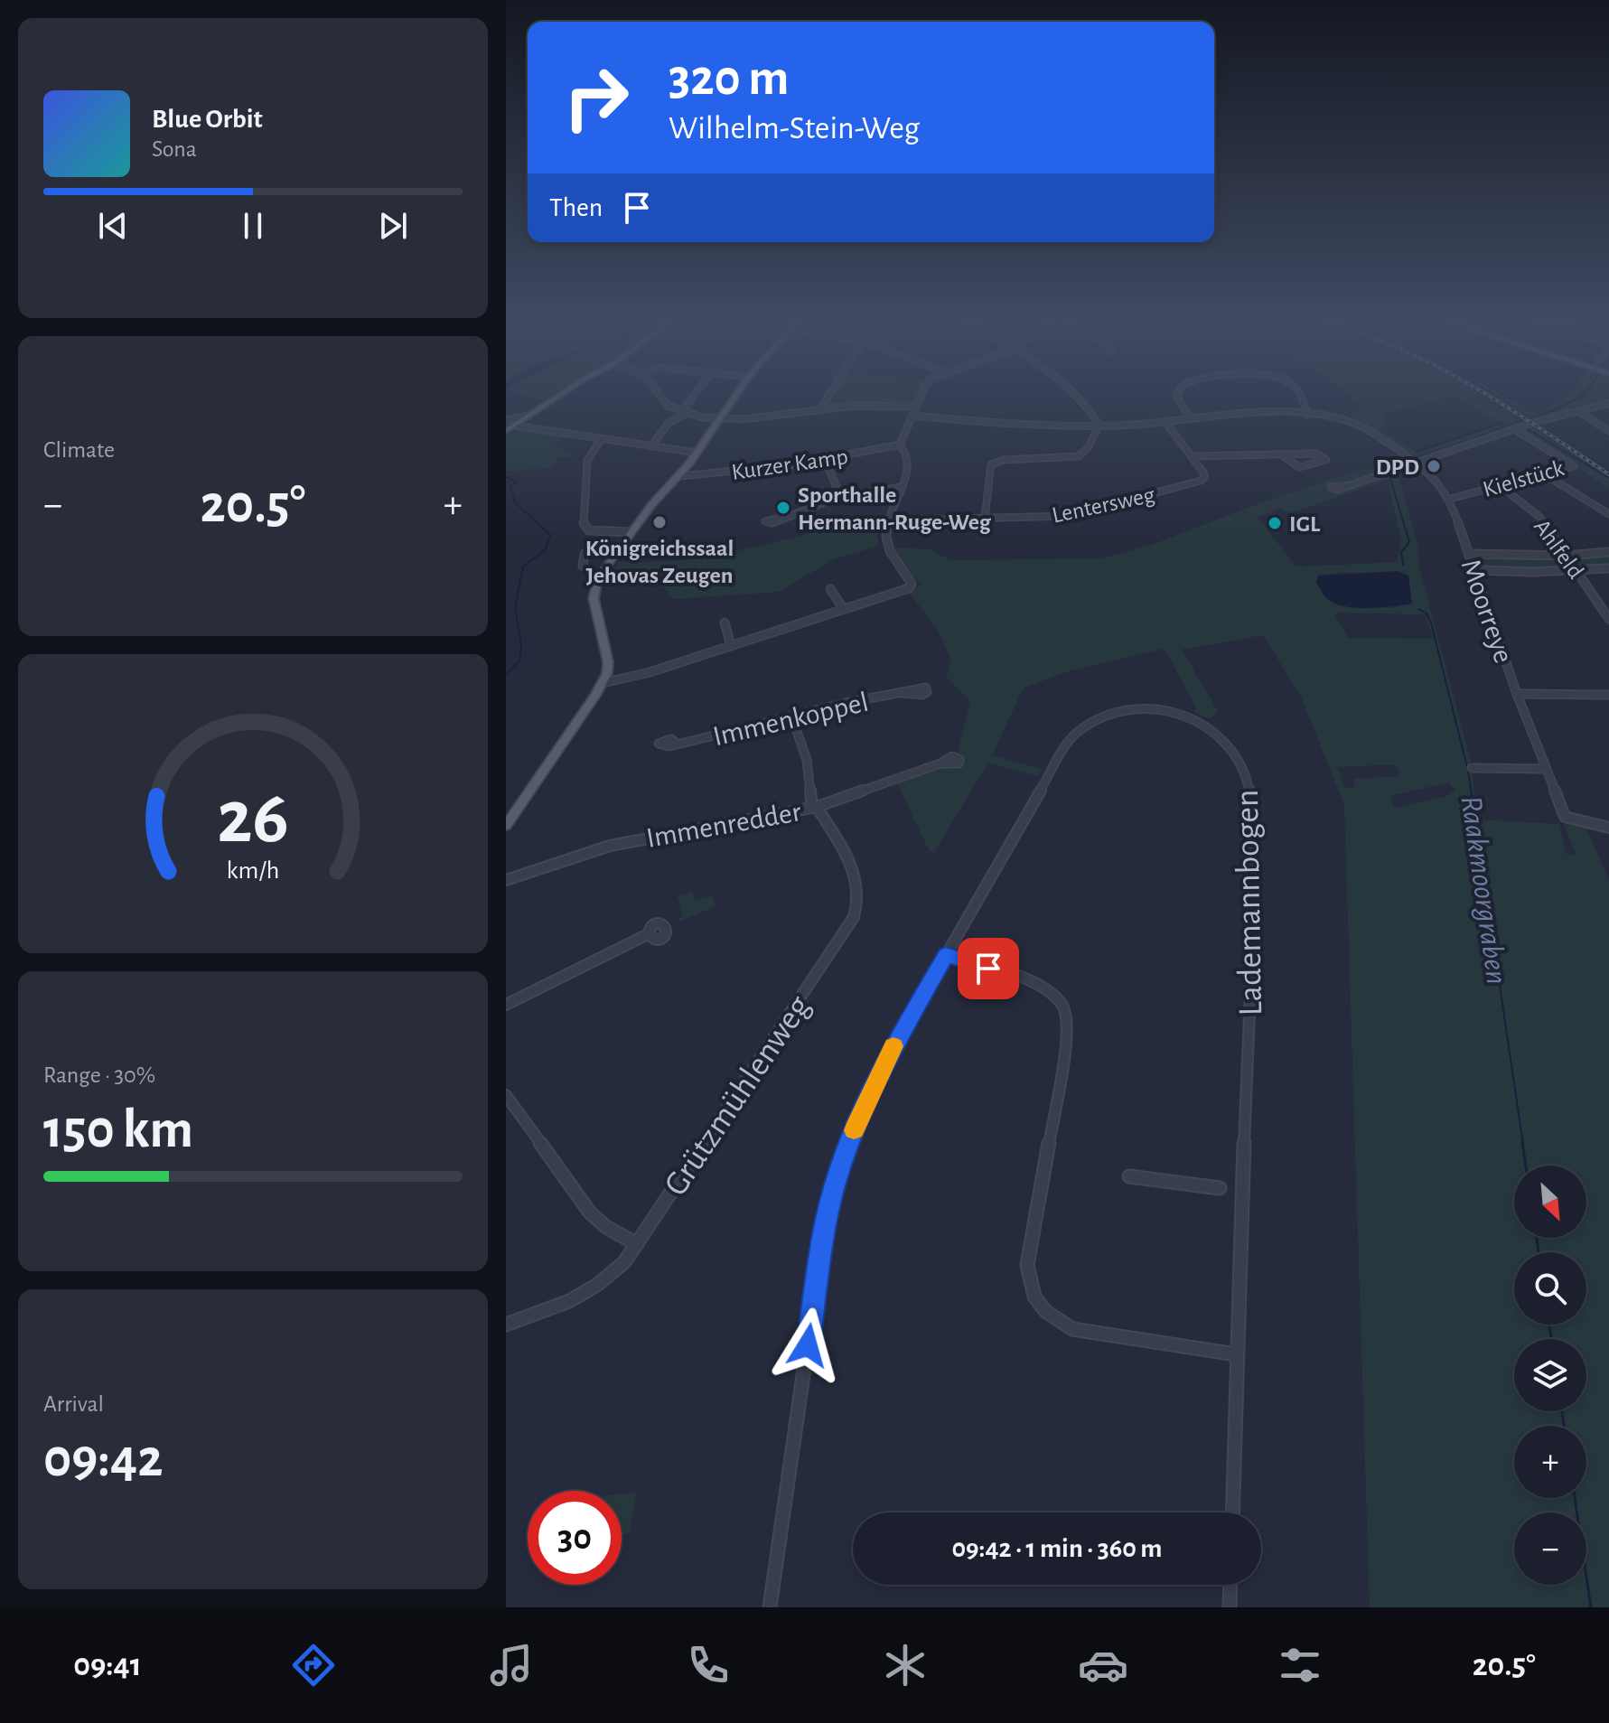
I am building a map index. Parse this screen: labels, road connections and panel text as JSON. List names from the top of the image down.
{
  "streets": {
    "street": [
      "Kurzer Kamp",
      "Kielstück",
      "Lentersweg",
      "Ahlfeld",
      "Moorreye",
      "Immenkoppel",
      "Immenredder",
      "Lademannbogen",
      "Grützmühlenweg"
    ]
  },
  "crossings": [
    ["Kielstück", "Ahlfeld"],
    ["Kielstück", "Moorreye"],
    ["Immenredder", "Grützmühlenweg"]
  ],
  "water": ["Raakmoorgraben"],
  "places": [
    "DPD",
    "Sporthalle Hermann-Ruge-Weg",
    "Königreichssaal Jehovas Zeugen",
    "IGL"
  ],
  "north": "bottom right",
  "page": {
    "turn": ["320 m", "Wilhelm-Stein-Weg"],
    "song": ["Blue Orbit", "Sona"],
    "then": "Then",
    "tile": [
      "Climate",
      ["Range · 30%", "150 km"],
      ["Arrival", "09:42"]
    ],
    "heat": ["−", "20.5°", "+"],
    "map_buttons": ["+", "−"],
    "limit": "30",
    "trip": "09:42 · 1 min · 360 m",
    "tabs": ["09:41", "20.5°"],
    "gauge": ["26", "km/h"]
  }
}
